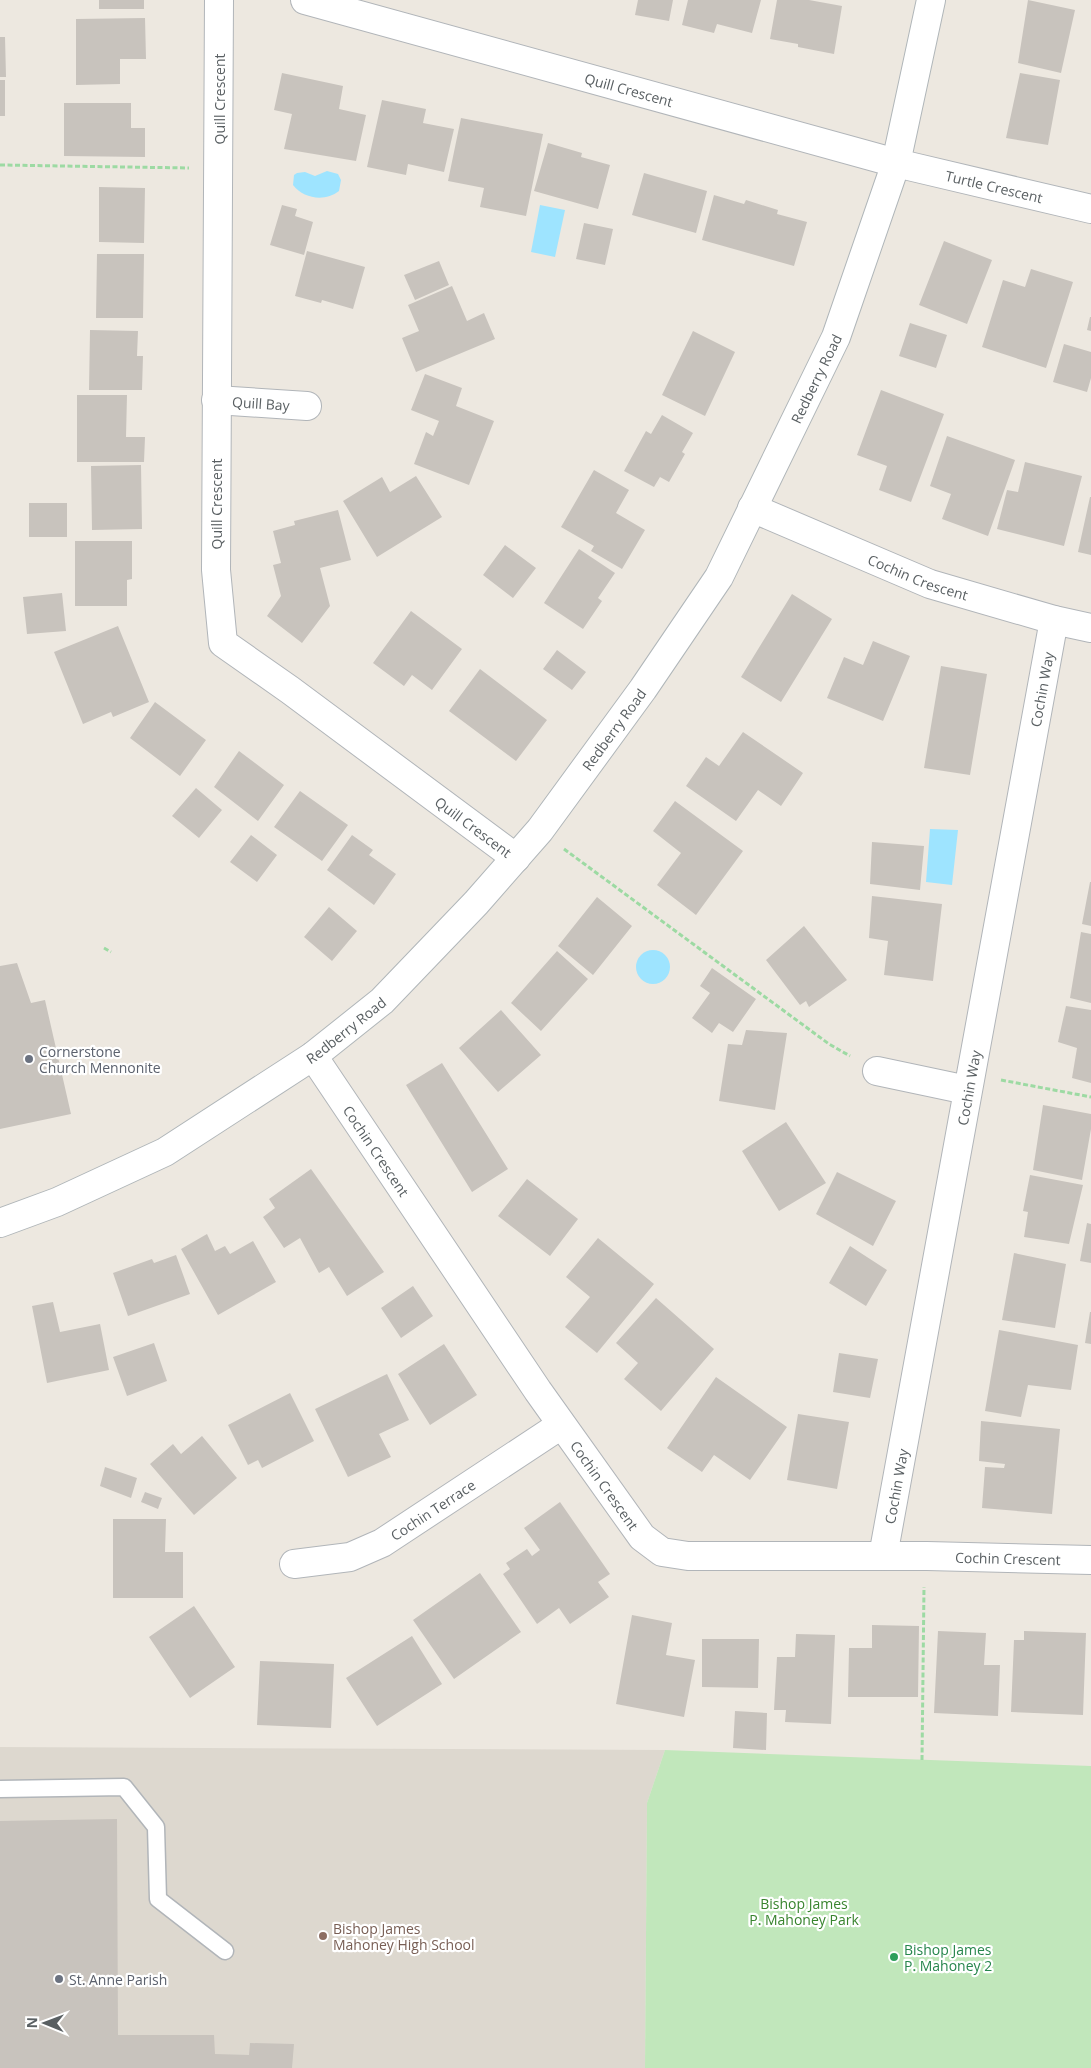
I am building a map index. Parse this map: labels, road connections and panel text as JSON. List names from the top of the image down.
{
  "streets": {
    "street": [
      "Quill Crescent",
      "Turtle Crescent",
      "Redberry Road",
      "Quill Bay",
      "Cochin Crescent",
      "Cochin Way",
      "Cochin Terrace"
    ]
  },
  "crossings": [
    ["Quill Crescent", "Turtle Crescent"],
    ["Quill Crescent", "Redberry Road"],
    ["Quill Crescent", "Quill Bay"],
    ["Turtle Crescent", "Redberry Road"],
    ["Redberry Road", "Cochin Crescent"],
    ["Cochin Crescent", "Cochin Way"],
    ["Cochin Crescent", "Cochin Terrace"]
  ],
  "parks": ["Bishop James P. Mahoney Park"],
  "places": [
    "Cornerstone Church Mennonite",
    "Bishop James Mahoney High School",
    "Bishop James P. Mahoney 2",
    "St. Anne Parish"
  ],
  "north": "left"
}
